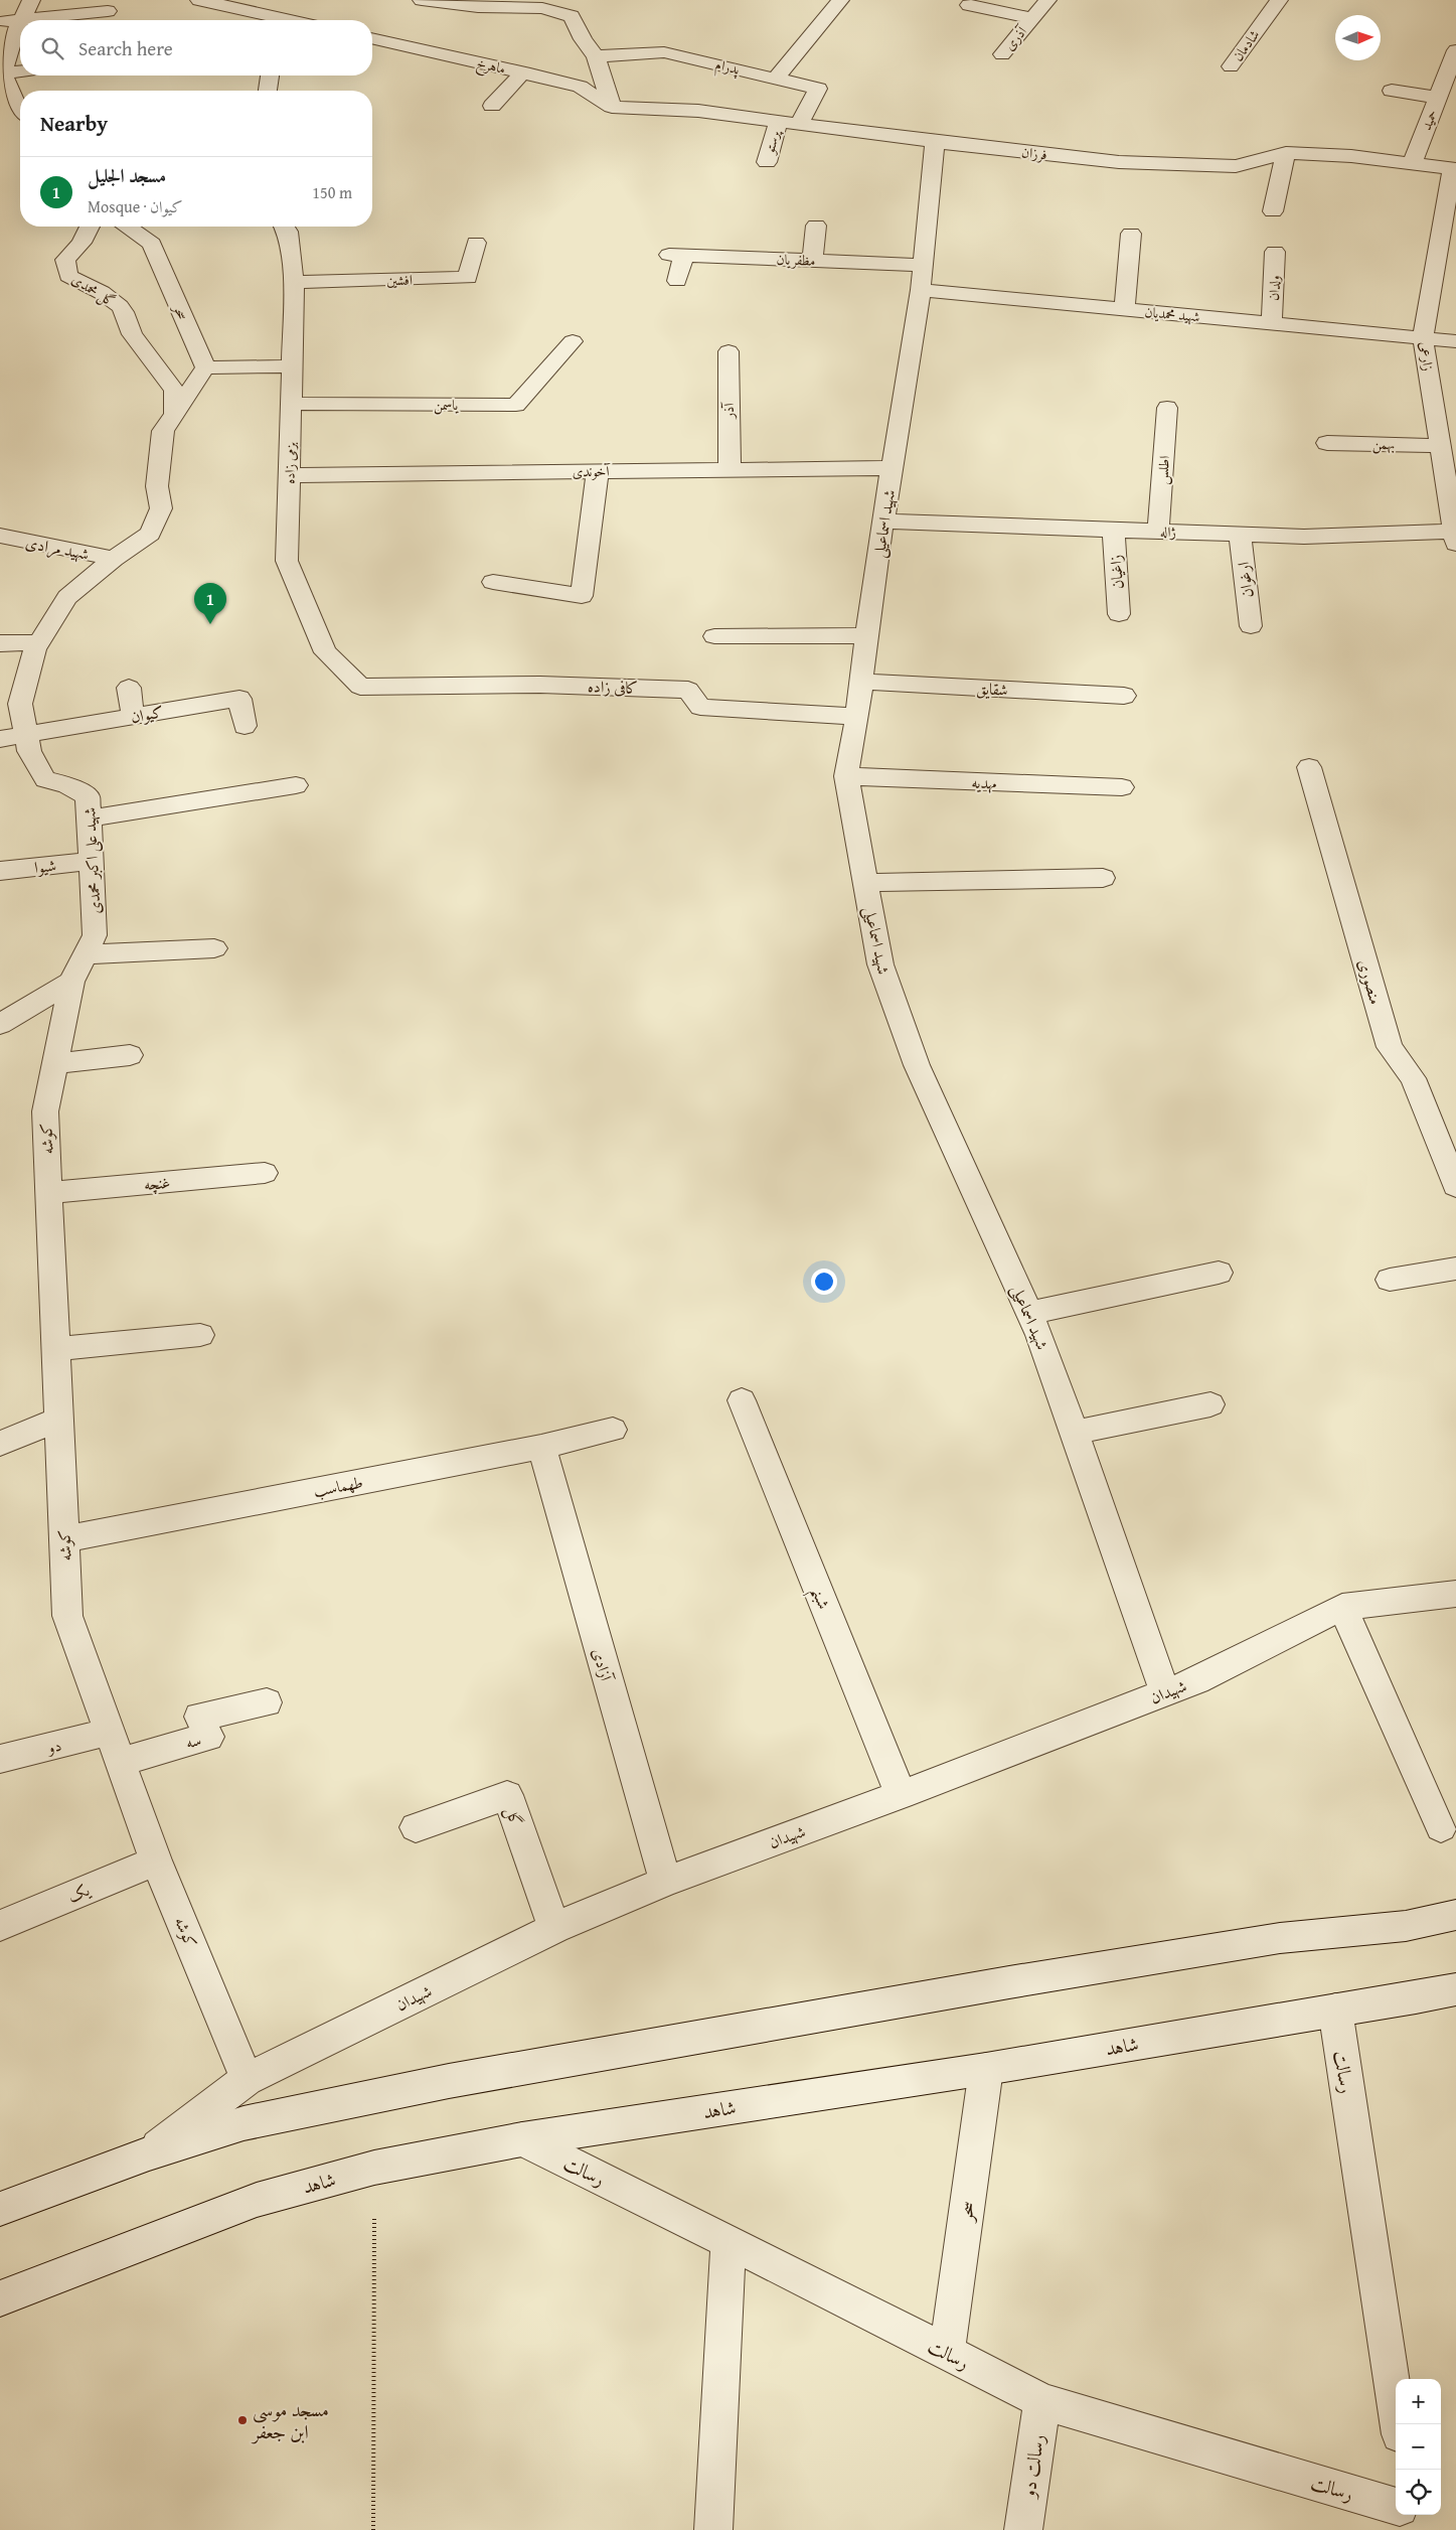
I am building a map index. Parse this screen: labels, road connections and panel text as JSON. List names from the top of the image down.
{
  "streets": {
    "street": [
      "آذری",
      "شادمان",
      "ماهرخ",
      "پدرام",
      "حمید",
      "پرستو",
      "فرزان",
      "مظفریان",
      "افشین",
      "ولدان",
      "گل محمدی",
      "سحر",
      "شهید محمدیان",
      "زارعی",
      "یاسمن",
      "آذر",
      "بهمن",
      "بزمی زاده",
      "اطلس",
      "آخوندی",
      "شهید اسماعیلی",
      "ژاله",
      "شهید مرادی",
      "زاغیان",
      "ارغوان",
      "کافی زاده",
      "شقایق",
      "کیوان",
      "مهدیه",
      "شهید علی اکبر محمدی",
      "شیوا",
      "منصوری",
      "کوشه",
      "غنچه",
      "طهماسب",
      "شبنم",
      "آزادی",
      "شهیدان",
      "سه",
      "دو",
      "گل",
      "یک",
      "شاهد",
      "رسالت",
      "رسالت دو"
    ]
  },
  "crossings": [
    ["ماهرخ", "فرزان"],
    ["پدرام", "فرزان"],
    ["حمید", "فرزان"],
    ["پرستو", "فرزان"],
    ["فرزان", "زارعی"],
    ["فرزان", "شهید اسماعیلی"],
    ["مظفریان", "شهید اسماعیلی"],
    ["افشین", "بزمی زاده"],
    ["ولدان", "شهید محمدیان"],
    ["گل محمدی", "شهید علی اکبر محمدی"],
    ["سحر", "شاهد"],
    ["سحر", "رسالت"],
    ["شهید محمدیان", "زارعی"],
    ["شهید محمدیان", "شهید اسماعیلی"],
    ["زارعی", "بهمن"],
    ["زارعی", "ژاله"],
    ["یاسمن", "بزمی زاده"],
    ["آذر", "آخوندی"],
    ["بزمی زاده", "آخوندی"],
    ["بزمی زاده", "کافی زاده"],
    ["اطلس", "ژاله"],
    ["آخوندی", "شهید اسماعیلی"],
    ["شهید اسماعیلی", "ژاله"],
    ["شهید اسماعیلی", "کافی زاده"],
    ["شهید اسماعیلی", "شقایق"],
    ["شهید اسماعیلی", "مهدیه"],
    ["شهید اسماعیلی", "شهیدان"],
    ["ژاله", "زاغیان"],
    ["ژاله", "ارغوان"],
    ["شهید مرادی", "شهید علی اکبر محمدی"],
    ["کیوان", "شهید علی اکبر محمدی"],
    ["شهید علی اکبر محمدی", "شیوا"],
    ["شهید علی اکبر محمدی", "کوشه"],
    ["کوشه", "غنچه"],
    ["کوشه", "طهماسب"],
    ["کوشه", "شهیدان"],
    ["کوشه", "سه"],
    ["کوشه", "دو"],
    ["کوشه", "یک"],
    ["طهماسب", "آزادی"],
    ["شبنم", "شهیدان"],
    ["آزادی", "شهیدان"],
    ["شهیدان", "گل"],
    ["شاهد", "رسالت"],
    ["رسالت", "رسالت دو"]
  ],
  "places": ["مسجد موسی ابن جعفر"],
  "north": "right",
  "page": {
    "search": "Search here",
    "heading": "Nearby",
    "list": [
      {
        "mark": "1",
        "name": "مسجد الجلیل",
        "note": "Mosque · کیوان",
        "value": "150 m"
      }
    ],
    "pins": "1",
    "map_buttons": ["+", "−"]
  }
}
